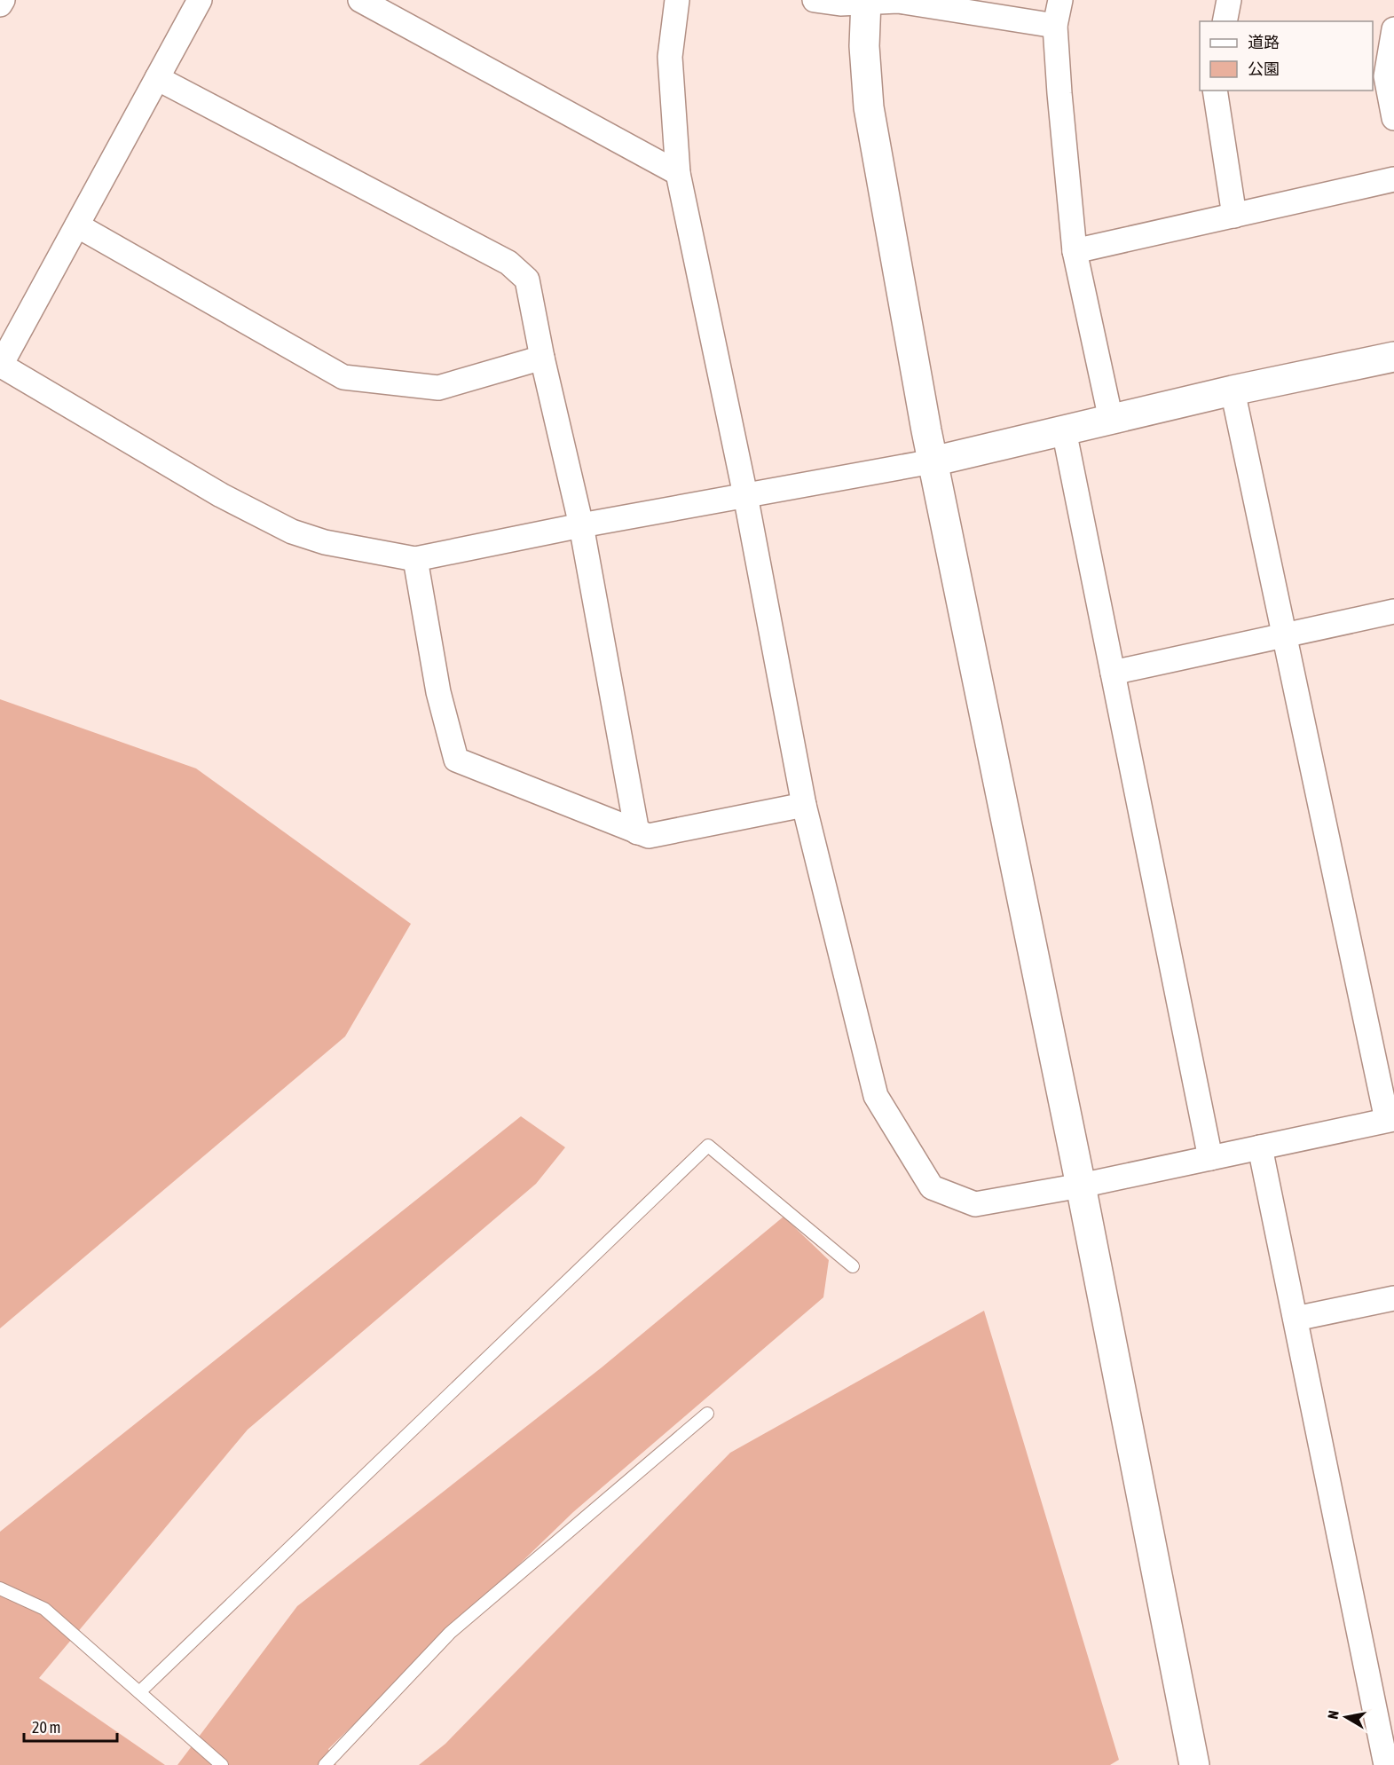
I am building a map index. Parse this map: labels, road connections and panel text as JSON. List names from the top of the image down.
{
  "legend": ["道路", "公園"],
  "scale_bar": "20 m",
  "north": "left"
}
